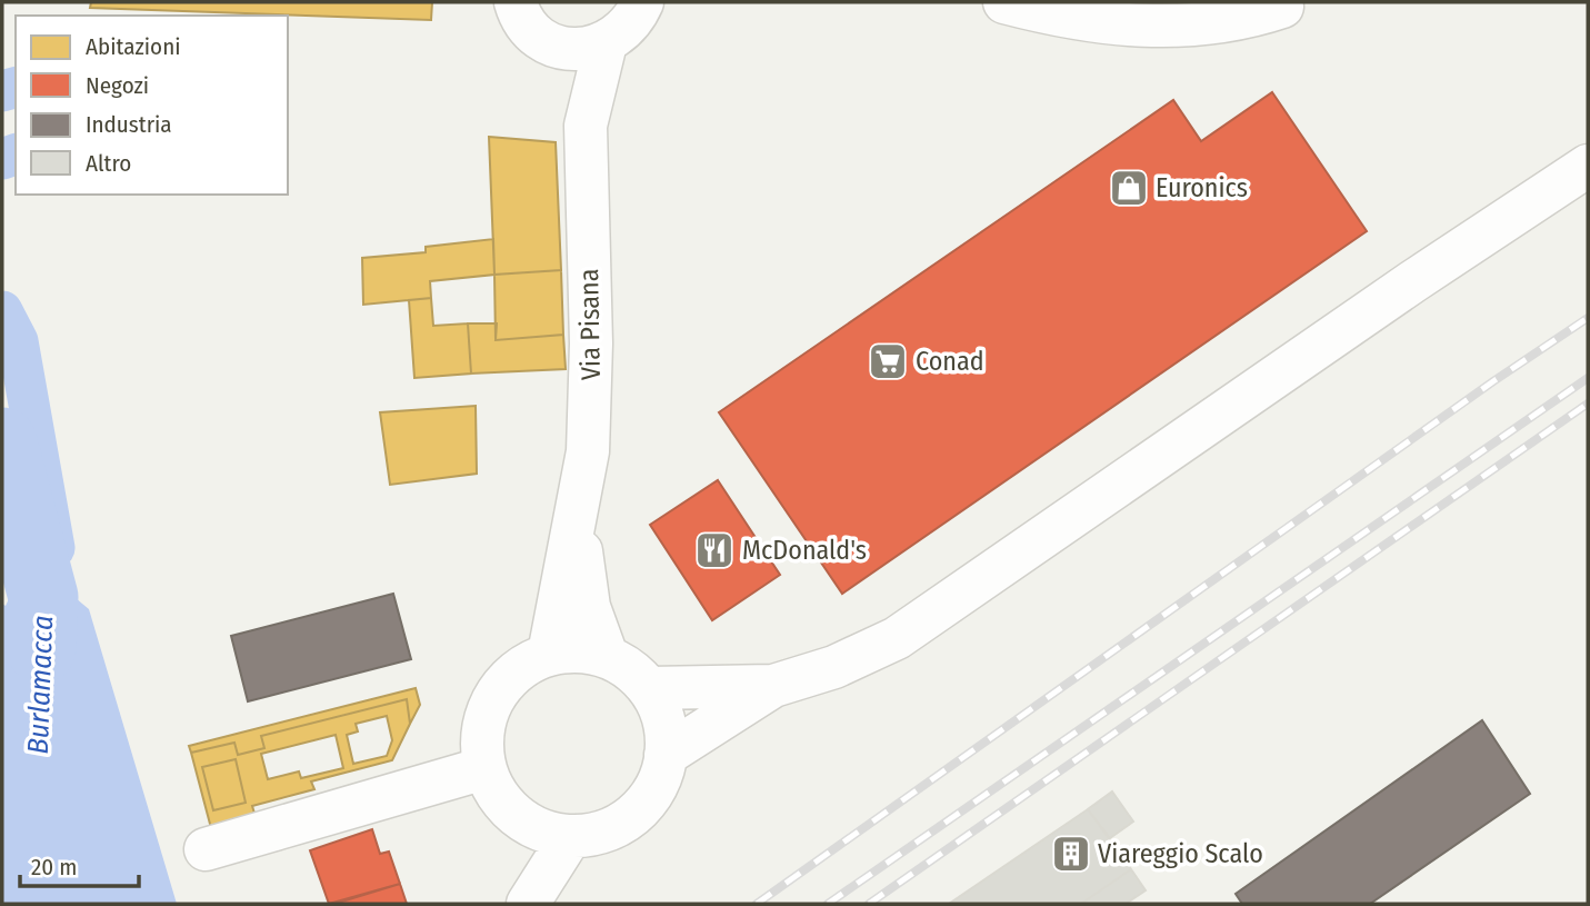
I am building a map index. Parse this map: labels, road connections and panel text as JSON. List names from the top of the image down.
{
  "streets": {
    "street": ["Via Pisana"]
  },
  "water": ["Burlamacca"],
  "places": {
    "shop": ["Euronics"],
    "supermarket": ["Conad"],
    "restaurant": ["McDonald's"],
    "building": ["Viareggio Scalo"]
  },
  "legend": [
    "Abitazioni",
    "Negozi",
    "Industria",
    "Altro"
  ],
  "scale_bar": "20 m"
}
